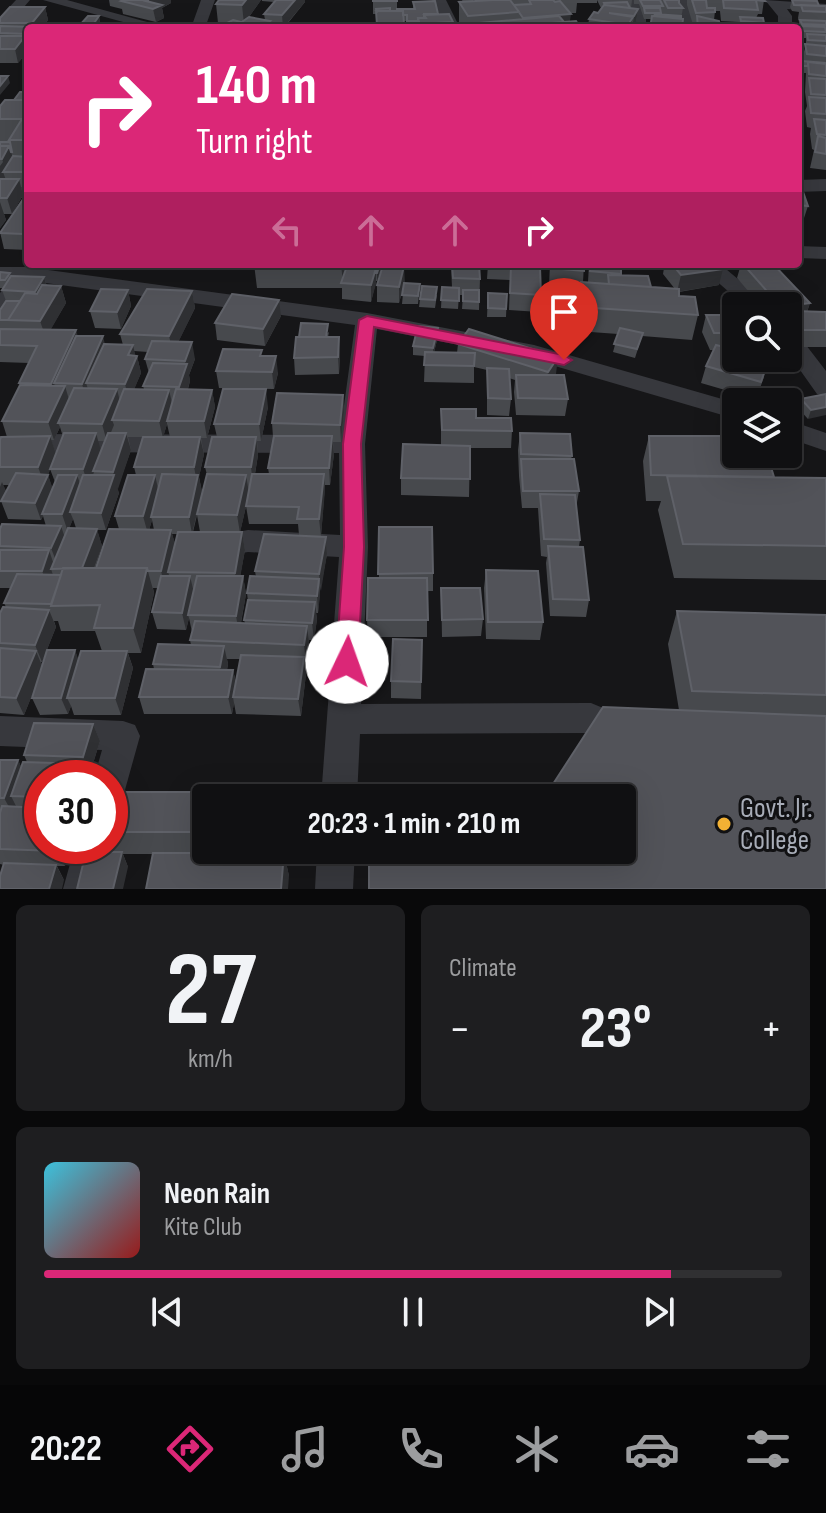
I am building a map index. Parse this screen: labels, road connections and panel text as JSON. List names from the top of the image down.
{
  "places": ["Govt. Jr. College"],
  "page": {
    "turn": ["140 m", "Turn right"],
    "limit": "30",
    "trip": "20:23 · 1 min · 210 m",
    "tile": [
      ["27", "km/h"],
      "Climate"
    ],
    "heat": ["−", "23°", "+"],
    "song": ["Neon Rain", "Kite Club"],
    "tabs": "20:22"
  }
}
